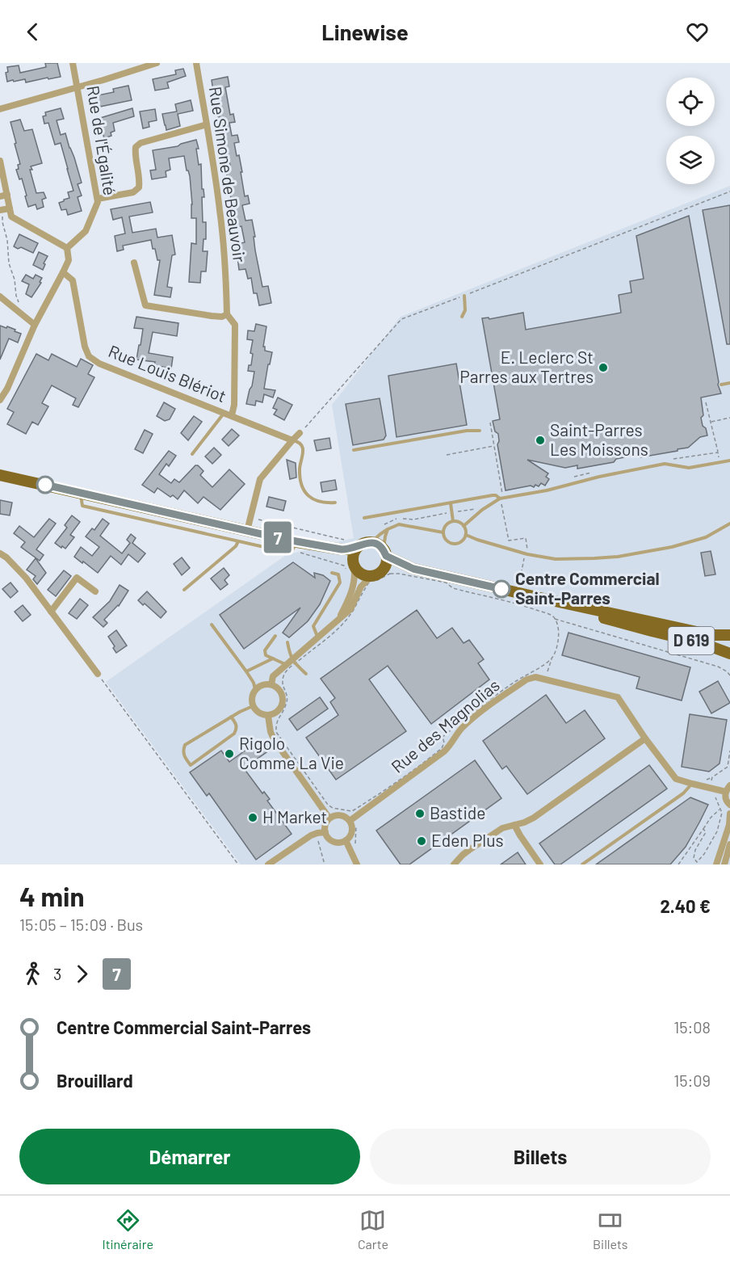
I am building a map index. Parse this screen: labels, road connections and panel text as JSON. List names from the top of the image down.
{
  "streets": {
    "main road": ["D 619"],
    "street": [
      "Rue de l'Égalité",
      "Rue Simone de Beauvoir",
      "Rue Louis Blériot",
      "Rue des Magnolias"
    ]
  },
  "places": [
    "E. Leclerc St Parres aux Tertres",
    "Saint-Parres Les Moissons",
    "Centre Commercial Saint-Parres",
    "Rigolo Comme La Vie",
    "Bastide",
    "H Market",
    "Eden Plus"
  ],
  "lines": ["bus line 7"],
  "page": {
    "header": "Linewise",
    "on_map": "7",
    "heading": ["4 min", "15:05 – 15:09 · Bus", "2.40 €"],
    "legs": ["3", "7"],
    "list": [
      {
        "name": "Centre Commercial Saint-Parres",
        "value": "15:08"
      },
      {
        "name": "Brouillard",
        "value": "15:09"
      }
    ],
    "buttons": ["Démarrer", "Billets"],
    "tabs": ["Itinéraire", "Carte", "Billets"]
  }
}
